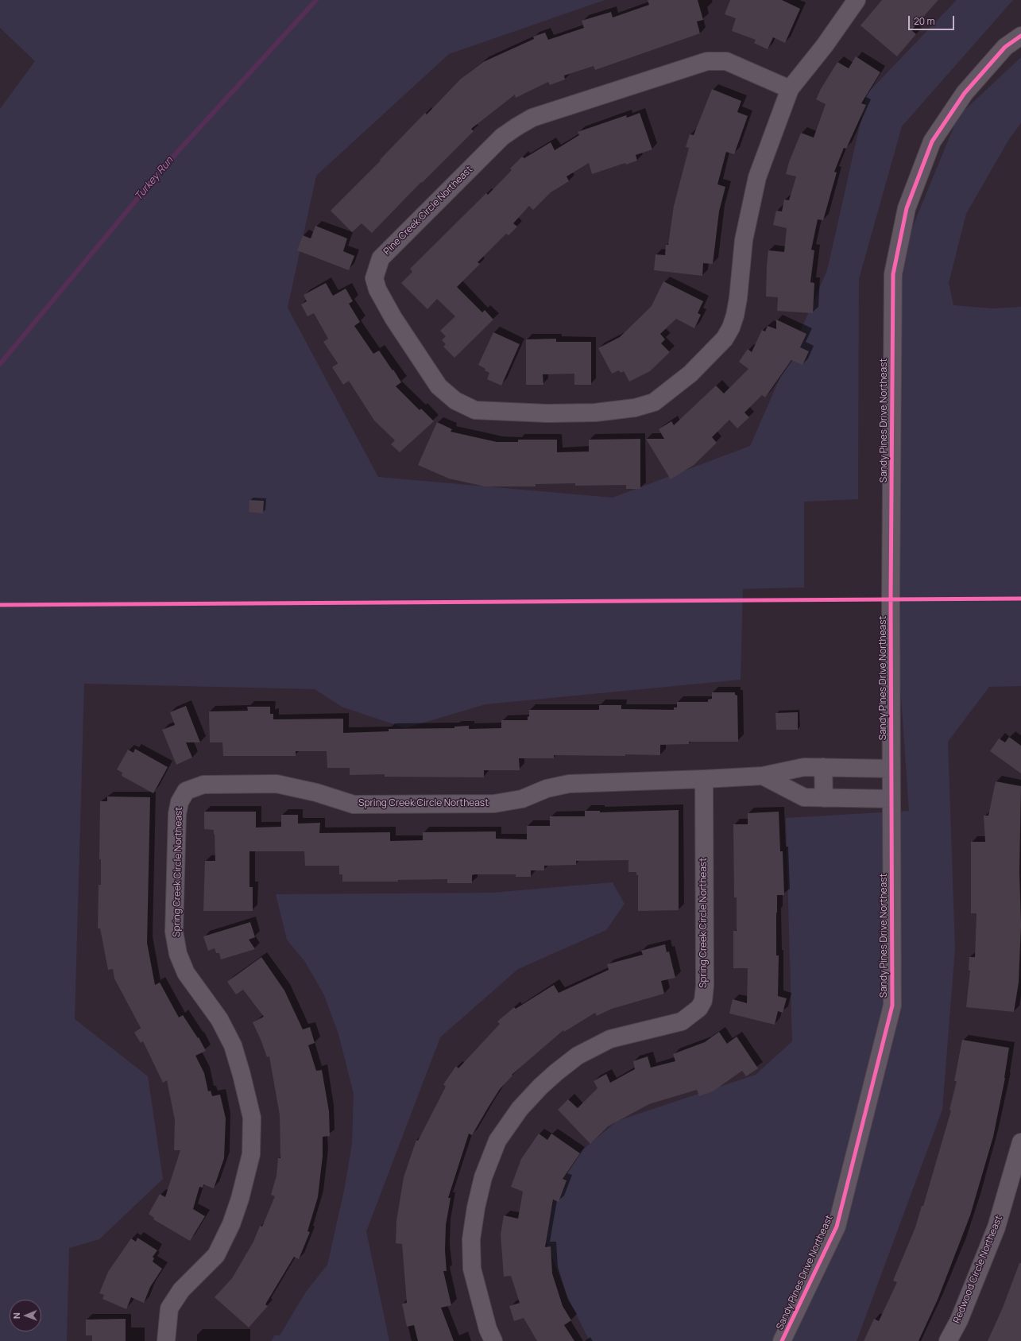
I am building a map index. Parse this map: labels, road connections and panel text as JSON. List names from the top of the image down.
{
  "streets": {
    "street": [
      "Pine Creek Circle Northeast",
      "Sandy Pines Drive Northeast",
      "Spring Creek Circle Northeast",
      "Redwood Circle Northeast"
    ]
  },
  "crossings": [
    ["Sandy Pines Drive Northeast", "Spring Creek Circle Northeast"]
  ],
  "water": ["Turkey Run"],
  "scale_bar": "20 m",
  "north": "left"
}
